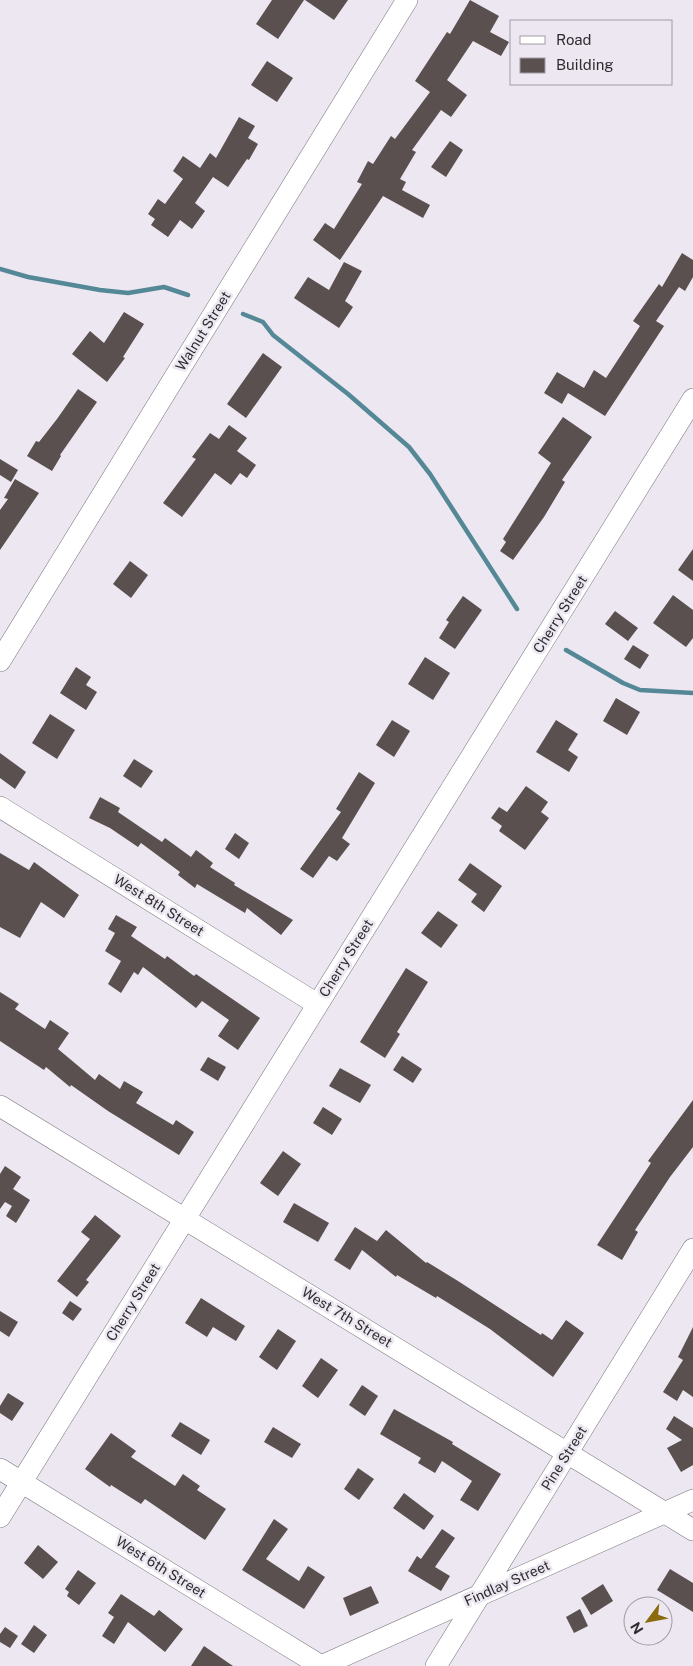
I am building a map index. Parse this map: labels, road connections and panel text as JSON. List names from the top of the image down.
{
  "streets": {
    "street": [
      "Walnut Street",
      "Cherry Street",
      "West 8th Street",
      "West 7th Street",
      "Pine Street",
      "West 6th Street",
      "Findlay Street"
    ]
  },
  "crossings": [
    ["Cherry Street", "West 8th Street"],
    ["Cherry Street", "West 7th Street"],
    ["Cherry Street", "West 6th Street"],
    ["West 7th Street", "Pine Street"],
    ["West 7th Street", "Findlay Street"],
    ["Pine Street", "Findlay Street"],
    ["West 6th Street", "Findlay Street"]
  ],
  "legend": ["Road", "Building"],
  "north": "bottom left"
}
